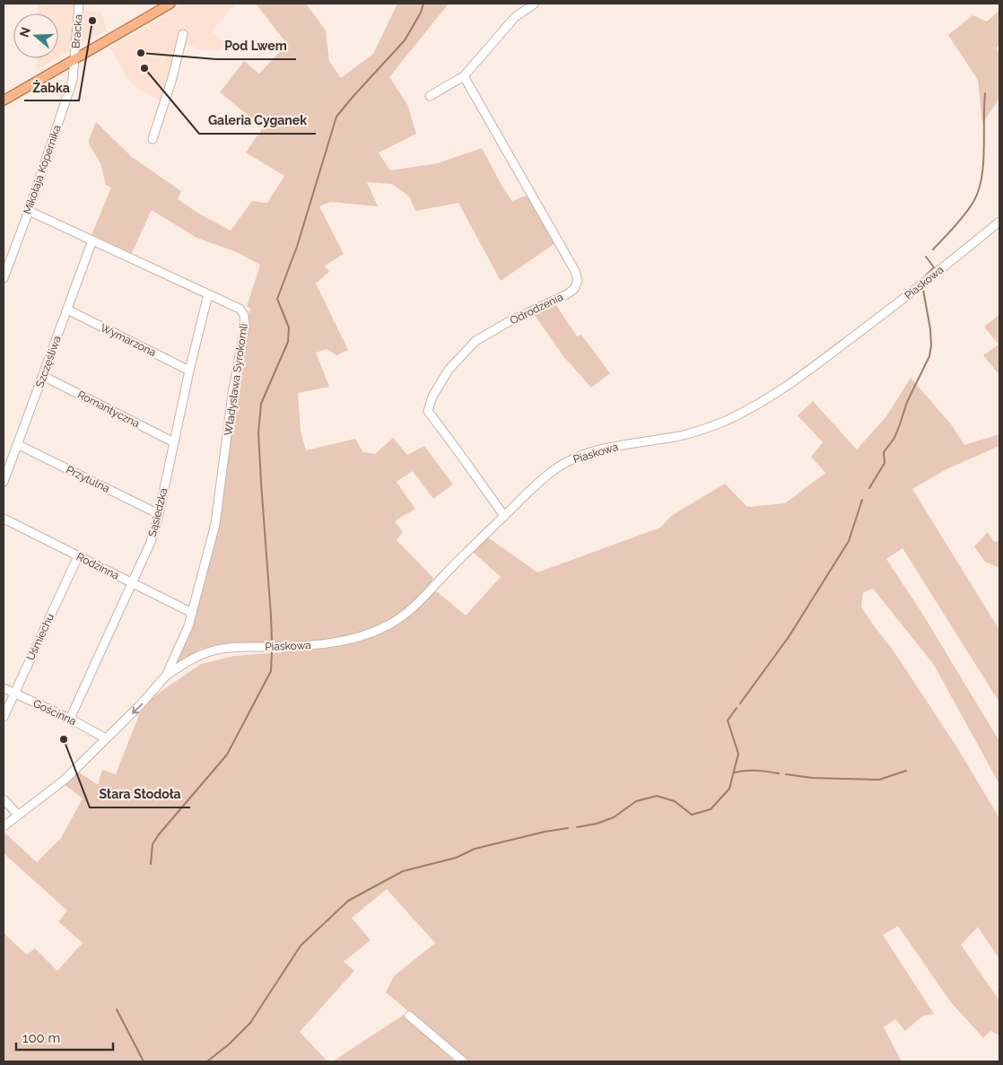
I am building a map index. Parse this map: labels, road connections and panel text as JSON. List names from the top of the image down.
{
  "streets": {
    "street": [
      "Bracka",
      "Mikołaja Kopernika",
      "Piaskowa",
      "Odrodzenia",
      "Wymarzona",
      "Szczęśliwa",
      "Władysława Syrokomli",
      "Romantyczna",
      "Przytulna",
      "Sąsiedzka",
      "Rodzinna",
      "Uśmiechu",
      "Gościnna"
    ]
  },
  "crossings": [
    ["Bracka", "Mikołaja Kopernika"],
    ["Mikołaja Kopernika", "Władysława Syrokomli"],
    ["Piaskowa", "Odrodzenia"],
    ["Piaskowa", "Władysława Syrokomli"],
    ["Wymarzona", "Szczęśliwa"],
    ["Wymarzona", "Sąsiedzka"],
    ["Szczęśliwa", "Władysława Syrokomli"],
    ["Szczęśliwa", "Romantyczna"],
    ["Szczęśliwa", "Przytulna"],
    ["Władysława Syrokomli", "Sąsiedzka"],
    ["Władysława Syrokomli", "Rodzinna"],
    ["Władysława Syrokomli", "Gościnna"],
    ["Romantyczna", "Sąsiedzka"],
    ["Przytulna", "Sąsiedzka"],
    ["Sąsiedzka", "Rodzinna"],
    ["Sąsiedzka", "Gościnna"],
    ["Rodzinna", "Uśmiechu"],
    ["Uśmiechu", "Gościnna"]
  ],
  "places": [
    "Żabka",
    "Pod Lwem",
    "Galeria Cyganek",
    "Stara Stodoła"
  ],
  "scale_bar": "100 m",
  "north": "left"
}
